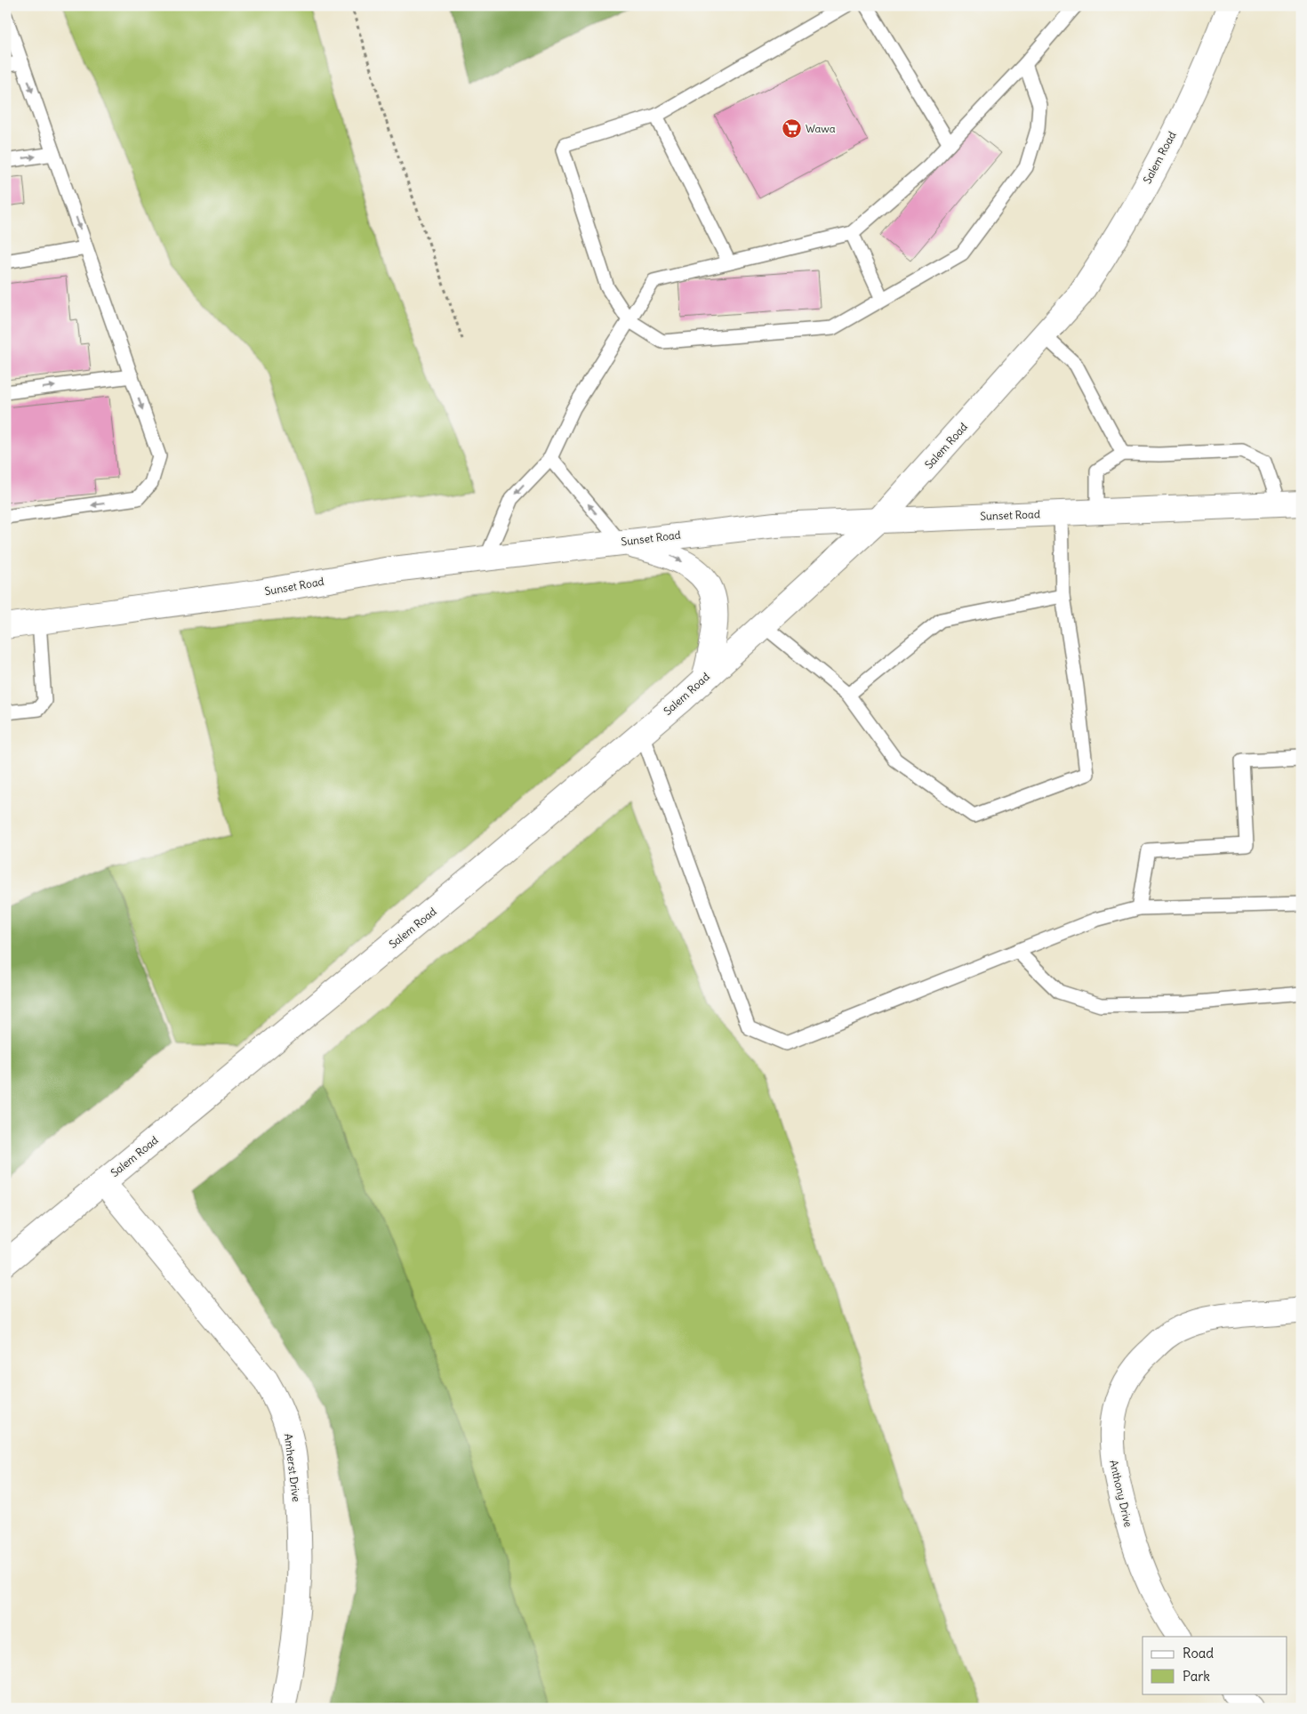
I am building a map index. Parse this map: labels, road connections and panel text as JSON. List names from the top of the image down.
{
  "streets": {
    "street": [
      "Salem Road",
      "Sunset Road",
      "Amherst Drive",
      "Anthony Drive"
    ]
  },
  "crossings": [
    ["Salem Road", "Sunset Road"],
    ["Salem Road", "Amherst Drive"]
  ],
  "places": {
    "supermarket": ["Wawa"]
  },
  "legend": ["Road", "Park"]
}
